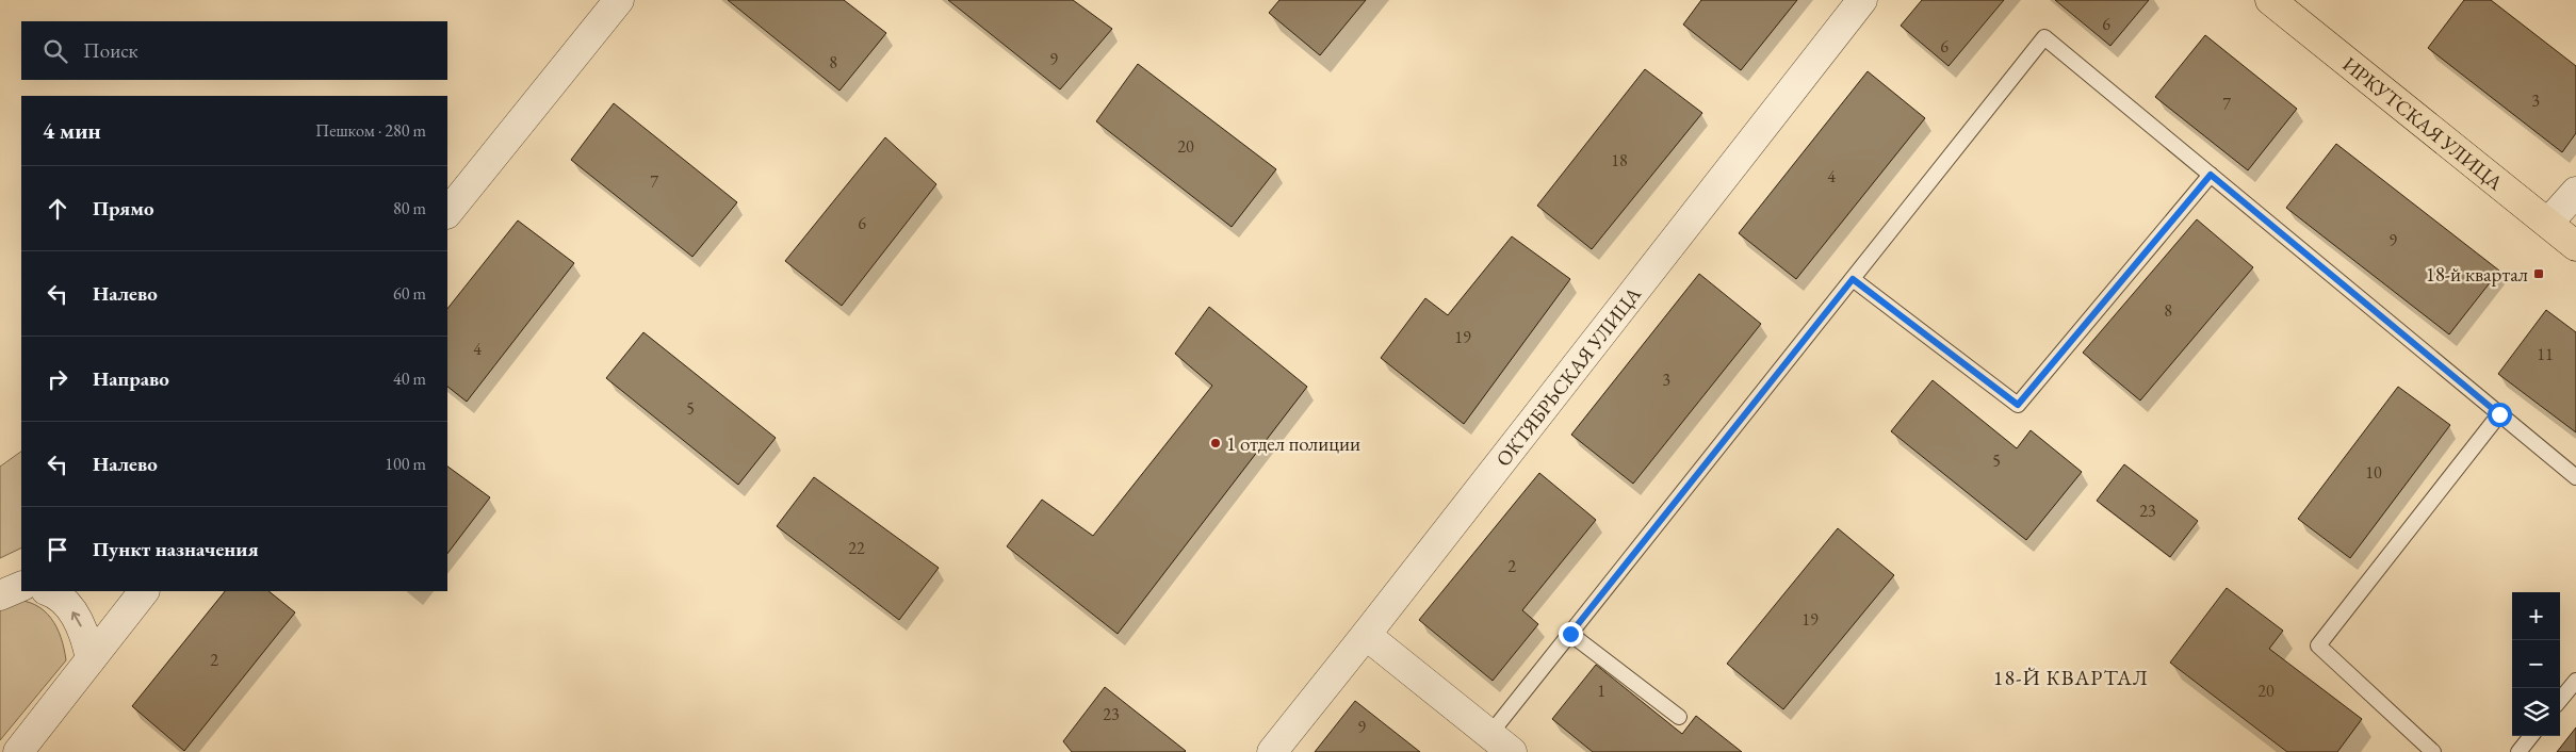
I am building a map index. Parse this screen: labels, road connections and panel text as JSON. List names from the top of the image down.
{
  "streets": {
    "main road": ["ИРКУТСКАЯ УЛИЦА"],
    "street": ["ОКТЯБРЬСКАЯ УЛИЦА"]
  },
  "districts": ["18-Й КВАРТАЛ"],
  "places": {
    "transit": ["18-й квартал"],
    "other": ["1 отдел полиции"]
  },
  "house_numbers": [
    "6",
    "6",
    "9",
    "8",
    "3",
    "7",
    "20",
    "18",
    "4",
    "7",
    "6",
    "9",
    "8",
    "19",
    "4",
    "11",
    "3",
    "5",
    "5",
    "10",
    "23",
    "22",
    "2",
    "19",
    "2",
    "1",
    "20",
    "23",
    "9"
  ],
  "page": {
    "search": "Поиск",
    "heading": ["4 мин", "Пешком · 280 m"],
    "list": [
      ["Прямо", "80 m"],
      ["Налево", "60 m"],
      ["Направо", "40 m"],
      ["Налево", "100 m"],
      "Пункт назначения"
    ],
    "map_buttons": ["+", "−"]
  }
}
